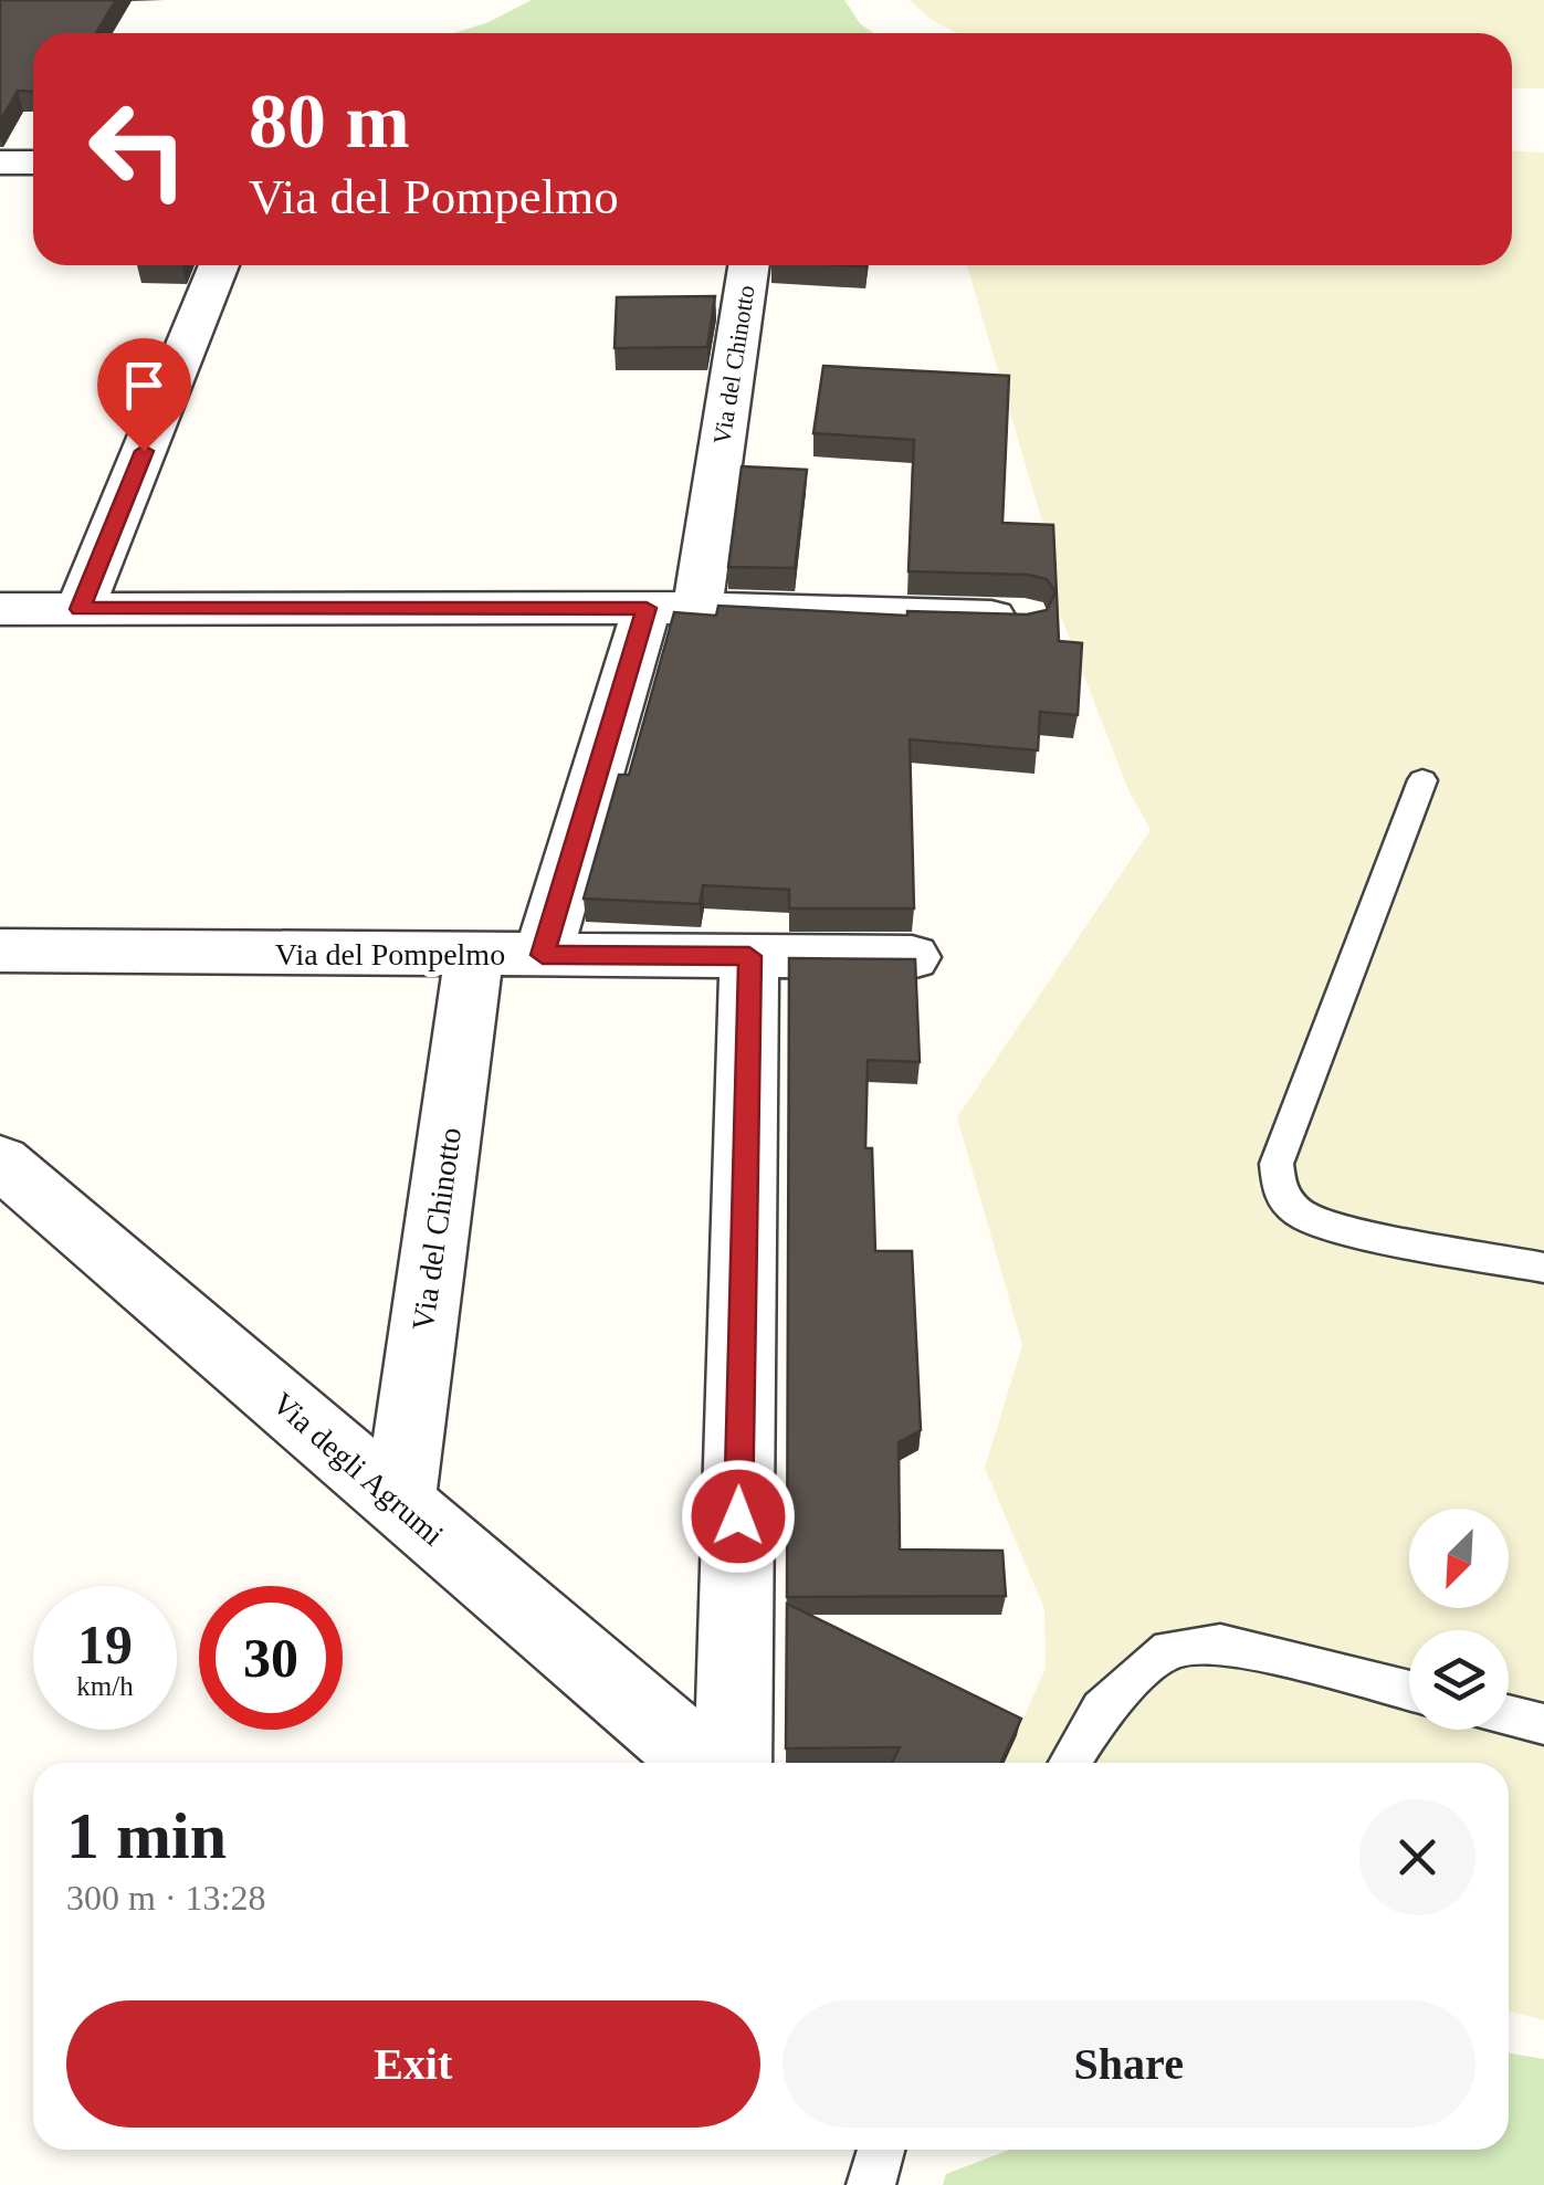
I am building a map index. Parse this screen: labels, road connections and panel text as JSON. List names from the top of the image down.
{
  "streets": {
    "street": ["Via del Chinotto", "Via del Pompelmo", "Via degli Agrumi"]
  },
  "crossings": [
    ["Via del Chinotto", "Via del Pompelmo"],
    ["Via del Chinotto", "Via degli Agrumi"]
  ],
  "north": "bottom left",
  "page": {
    "turn": ["80 m", "Via del Pompelmo"],
    "speed": "19 km/h",
    "limit": "30",
    "heading": ["1 min", "300 m · 13:28"],
    "buttons": ["Exit", "Share"]
  }
}
